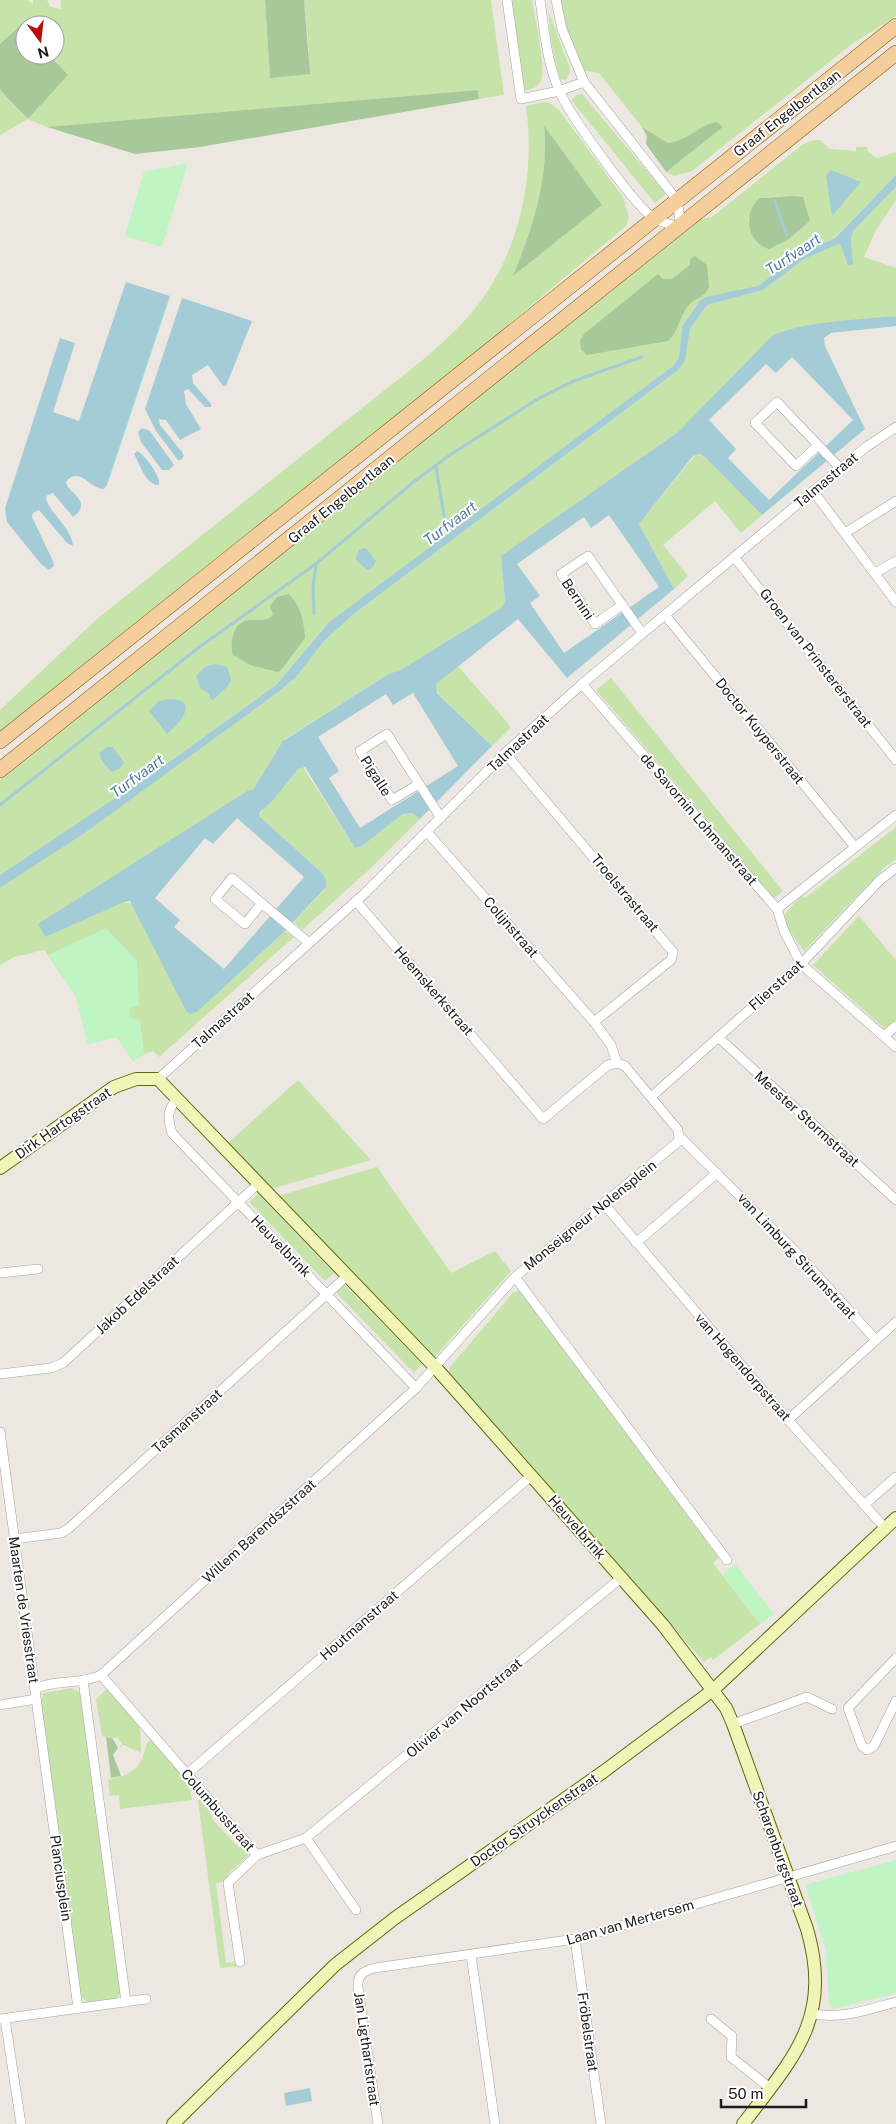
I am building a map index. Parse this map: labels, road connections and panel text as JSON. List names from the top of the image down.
{
  "streets": {
    "main road": ["Graaf Engelbertlaan"],
    "street": [
      "Talmastraat",
      "Bernini",
      "Groen van Prinstererstraat",
      "Doctor Kuyperstraat",
      "Pigalle",
      "de Savornin Lohmanstraat",
      "Troelstrastraat",
      "Colijnstraat",
      "Flierstraat",
      "Heemskerkstraat",
      "Meester Stormstraat",
      "Dirk Hartogstraat",
      "Monseigneur Nolensplein",
      "Heuvelbrink",
      "van Limburg Stirumstraat",
      "Jakob Edelstraat",
      "van Hogendorpstraat",
      "Tasmanstraat",
      "Willem Barendszstraat",
      "Maarten de Vriesstraat",
      "Houtmanstraat",
      "Olivier van Noortstraat",
      "Columbusstraat",
      "Doctor Struyckenstraat",
      "Scharenburgstraat",
      "Planciusplein",
      "Laan van Mertersem",
      "Fröbelstraat",
      "Jan Ligthartstraat"
    ]
  },
  "crossings": [
    ["Talmastraat", "Bernini"],
    ["Talmastraat", "Groen van Prinstererstraat"],
    ["Talmastraat", "Doctor Kuyperstraat"],
    ["Talmastraat", "Pigalle"],
    ["Talmastraat", "de Savornin Lohmanstraat"],
    ["Talmastraat", "Troelstrastraat"],
    ["Talmastraat", "Colijnstraat"],
    ["Talmastraat", "Heemskerkstraat"],
    ["Talmastraat", "Dirk Hartogstraat"],
    ["Talmastraat", "Heuvelbrink"],
    ["de Savornin Lohmanstraat", "Flierstraat"],
    ["Troelstrastraat", "Colijnstraat"],
    ["Flierstraat", "Meester Stormstraat"],
    ["Dirk Hartogstraat", "Heuvelbrink"],
    ["Monseigneur Nolensplein", "Heuvelbrink"],
    ["Monseigneur Nolensplein", "van Limburg Stirumstraat"],
    ["Monseigneur Nolensplein", "van Hogendorpstraat"],
    ["Heuvelbrink", "Jakob Edelstraat"],
    ["Heuvelbrink", "Tasmanstraat"],
    ["Heuvelbrink", "Willem Barendszstraat"],
    ["Heuvelbrink", "Houtmanstraat"],
    ["Heuvelbrink", "Olivier van Noortstraat"],
    ["Heuvelbrink", "Doctor Struyckenstraat"],
    ["Heuvelbrink", "Scharenburgstraat"],
    ["van Hogendorpstraat", "Doctor Struyckenstraat"],
    ["Tasmanstraat", "Maarten de Vriesstraat"],
    ["Willem Barendszstraat", "Columbusstraat"],
    ["Maarten de Vriesstraat", "Planciusplein"],
    ["Houtmanstraat", "Columbusstraat"],
    ["Doctor Struyckenstraat", "Scharenburgstraat"],
    ["Scharenburgstraat", "Laan van Mertersem"],
    ["Laan van Mertersem", "Fröbelstraat"],
    ["Laan van Mertersem", "Jan Ligthartstraat"]
  ],
  "water": ["Turfvaart"],
  "scale_bar": "50 m",
  "north": "bottom"
}
